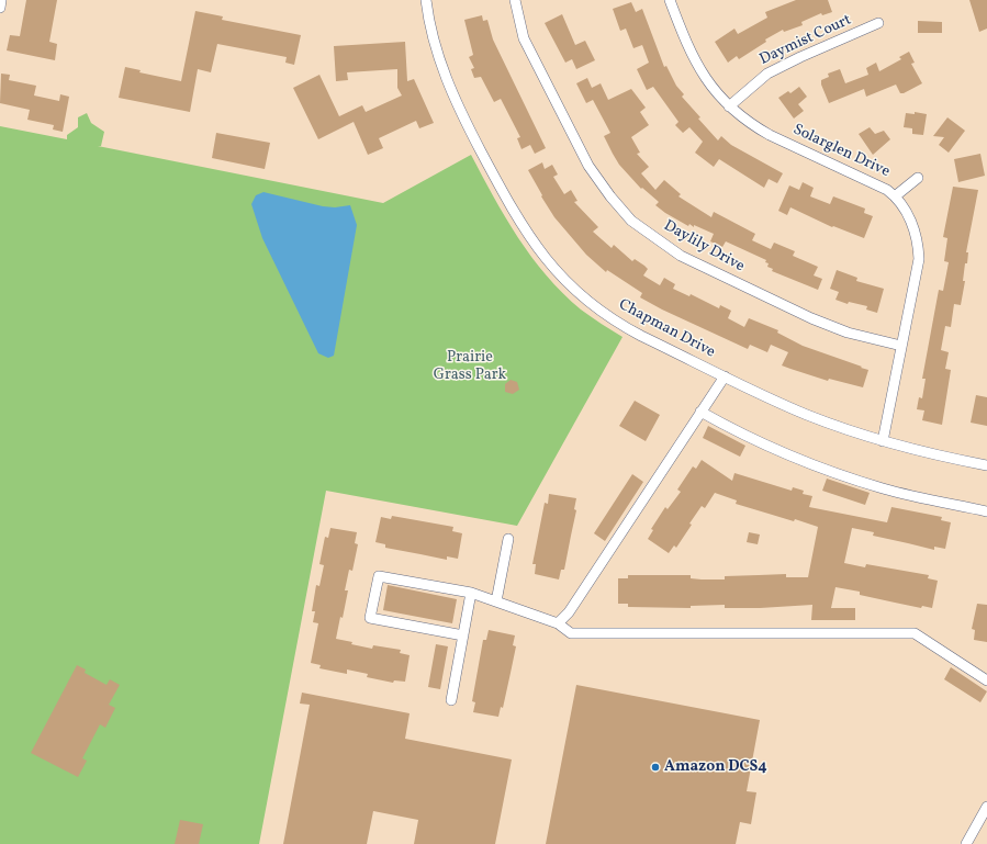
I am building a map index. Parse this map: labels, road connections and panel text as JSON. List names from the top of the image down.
{
  "streets": {
    "street": [
      "Daymist Court",
      "Solarglen Drive",
      "Daylily Drive",
      "Chapman Drive"
    ]
  },
  "crossings": [
    ["Daymist Court", "Solarglen Drive"],
    ["Solarglen Drive", "Daylily Drive"],
    ["Solarglen Drive", "Chapman Drive"]
  ],
  "parks": ["Prairie Grass Park"],
  "places": ["Amazon DCS4"]
}
